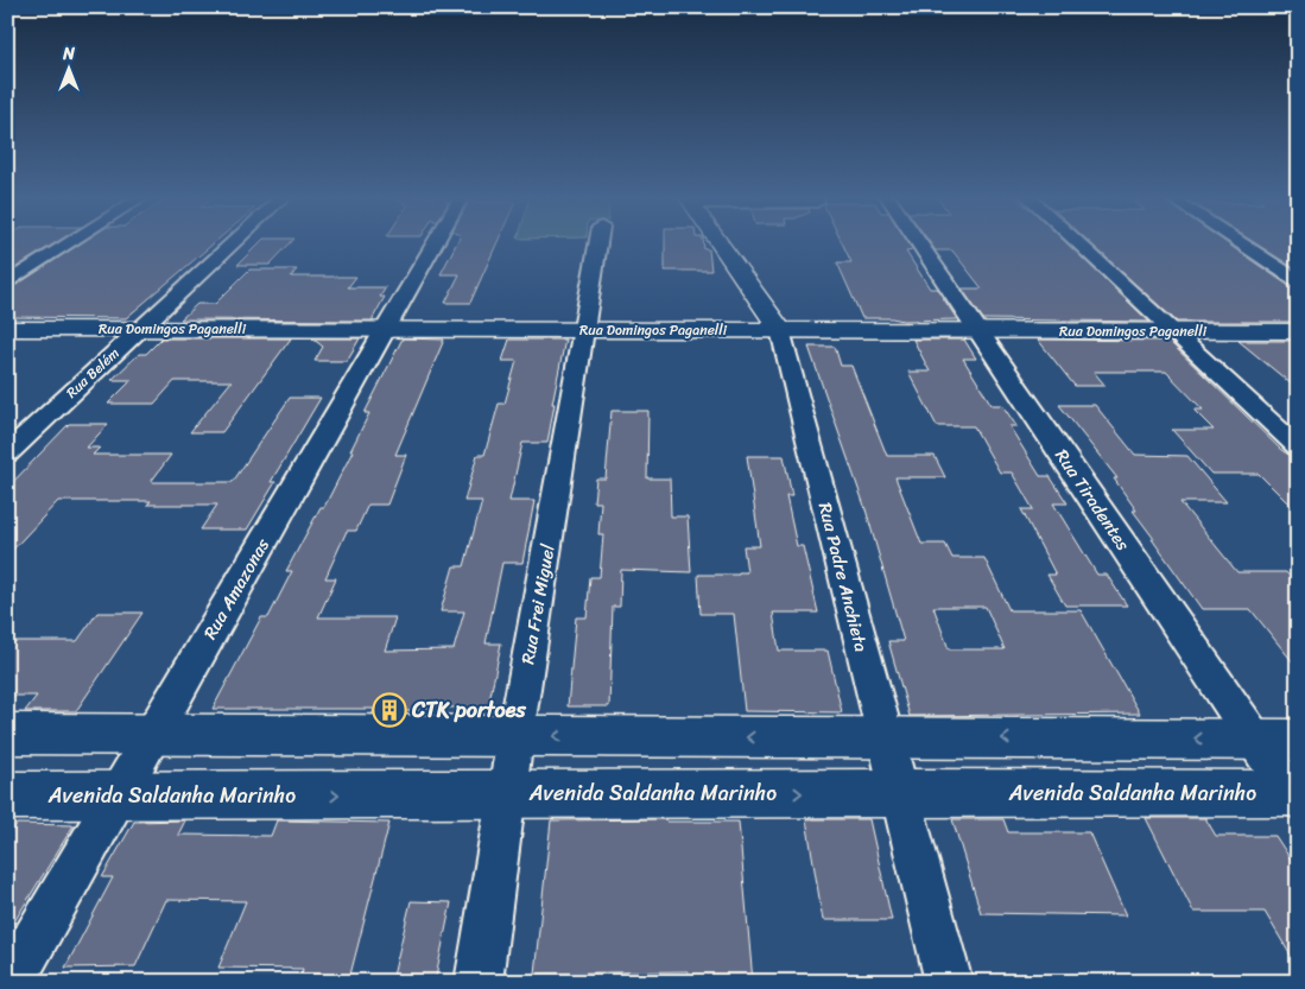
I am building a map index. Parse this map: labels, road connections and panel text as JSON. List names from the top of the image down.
{
  "streets": {
    "street": [
      "Rua Domingos Paganelli",
      "Rua Belém",
      "Rua Tiradentes",
      "Rua Padre Anchieta",
      "Rua Amazonas",
      "Rua Frei Miguel",
      "Avenida Saldanha Marinho"
    ]
  },
  "crossings": [
    ["Rua Domingos Paganelli", "Rua Belém"],
    ["Rua Domingos Paganelli", "Rua Tiradentes"],
    ["Rua Domingos Paganelli", "Rua Padre Anchieta"],
    ["Rua Domingos Paganelli", "Rua Amazonas"],
    ["Rua Domingos Paganelli", "Rua Frei Miguel"],
    ["Rua Tiradentes", "Avenida Saldanha Marinho"],
    ["Rua Padre Anchieta", "Avenida Saldanha Marinho"],
    ["Rua Amazonas", "Avenida Saldanha Marinho"],
    ["Rua Frei Miguel", "Avenida Saldanha Marinho"]
  ],
  "places": {
    "building": ["CTK portoes"]
  },
  "north": "top"
}
